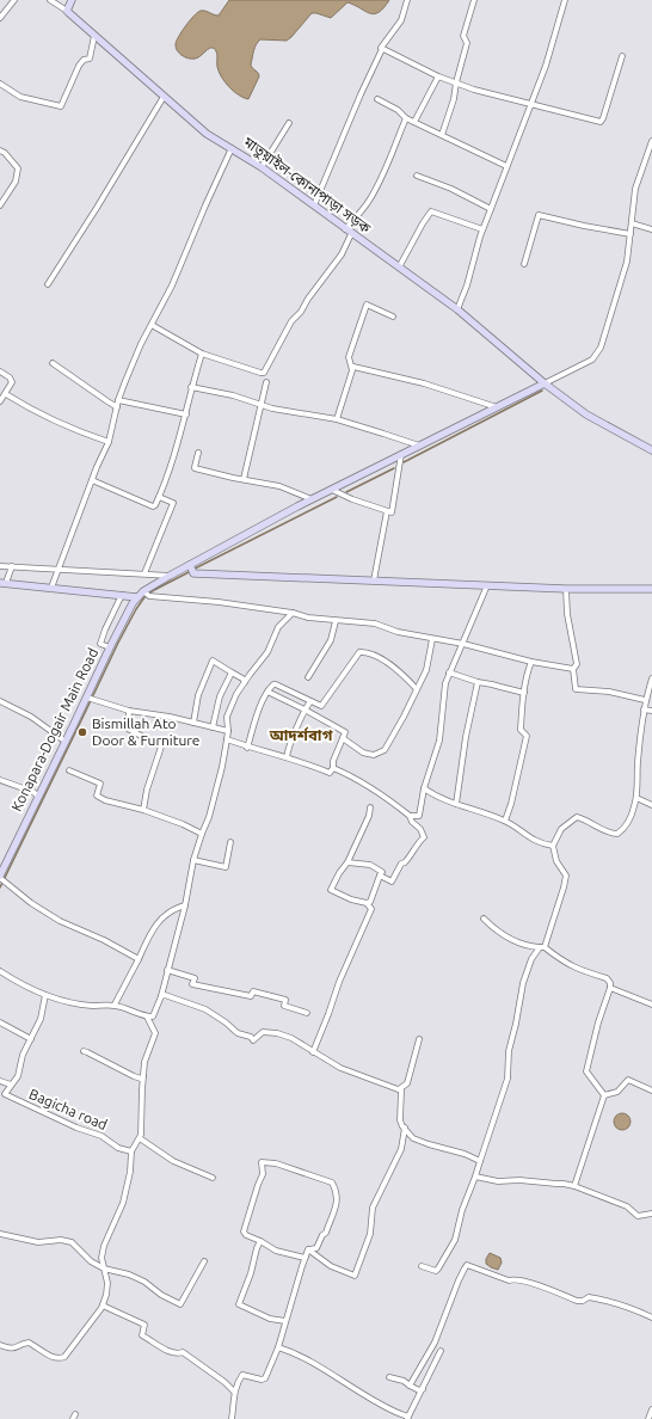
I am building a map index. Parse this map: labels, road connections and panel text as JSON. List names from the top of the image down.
{
  "streets": {
    "main road": ["মাতুয়াইল-কোনাপাড়া সড়ক", "Konapara-Dogair Main Road"],
    "street": ["Bagicha road"]
  },
  "crossings": [
    ["মাতুয়াইল-কোনাপাড়া সড়ক", "Konapara-Dogair Main Road"]
  ],
  "districts": ["আদর্শবাগ"],
  "places": ["Bismillah Ato Door & Furniture"]
}
